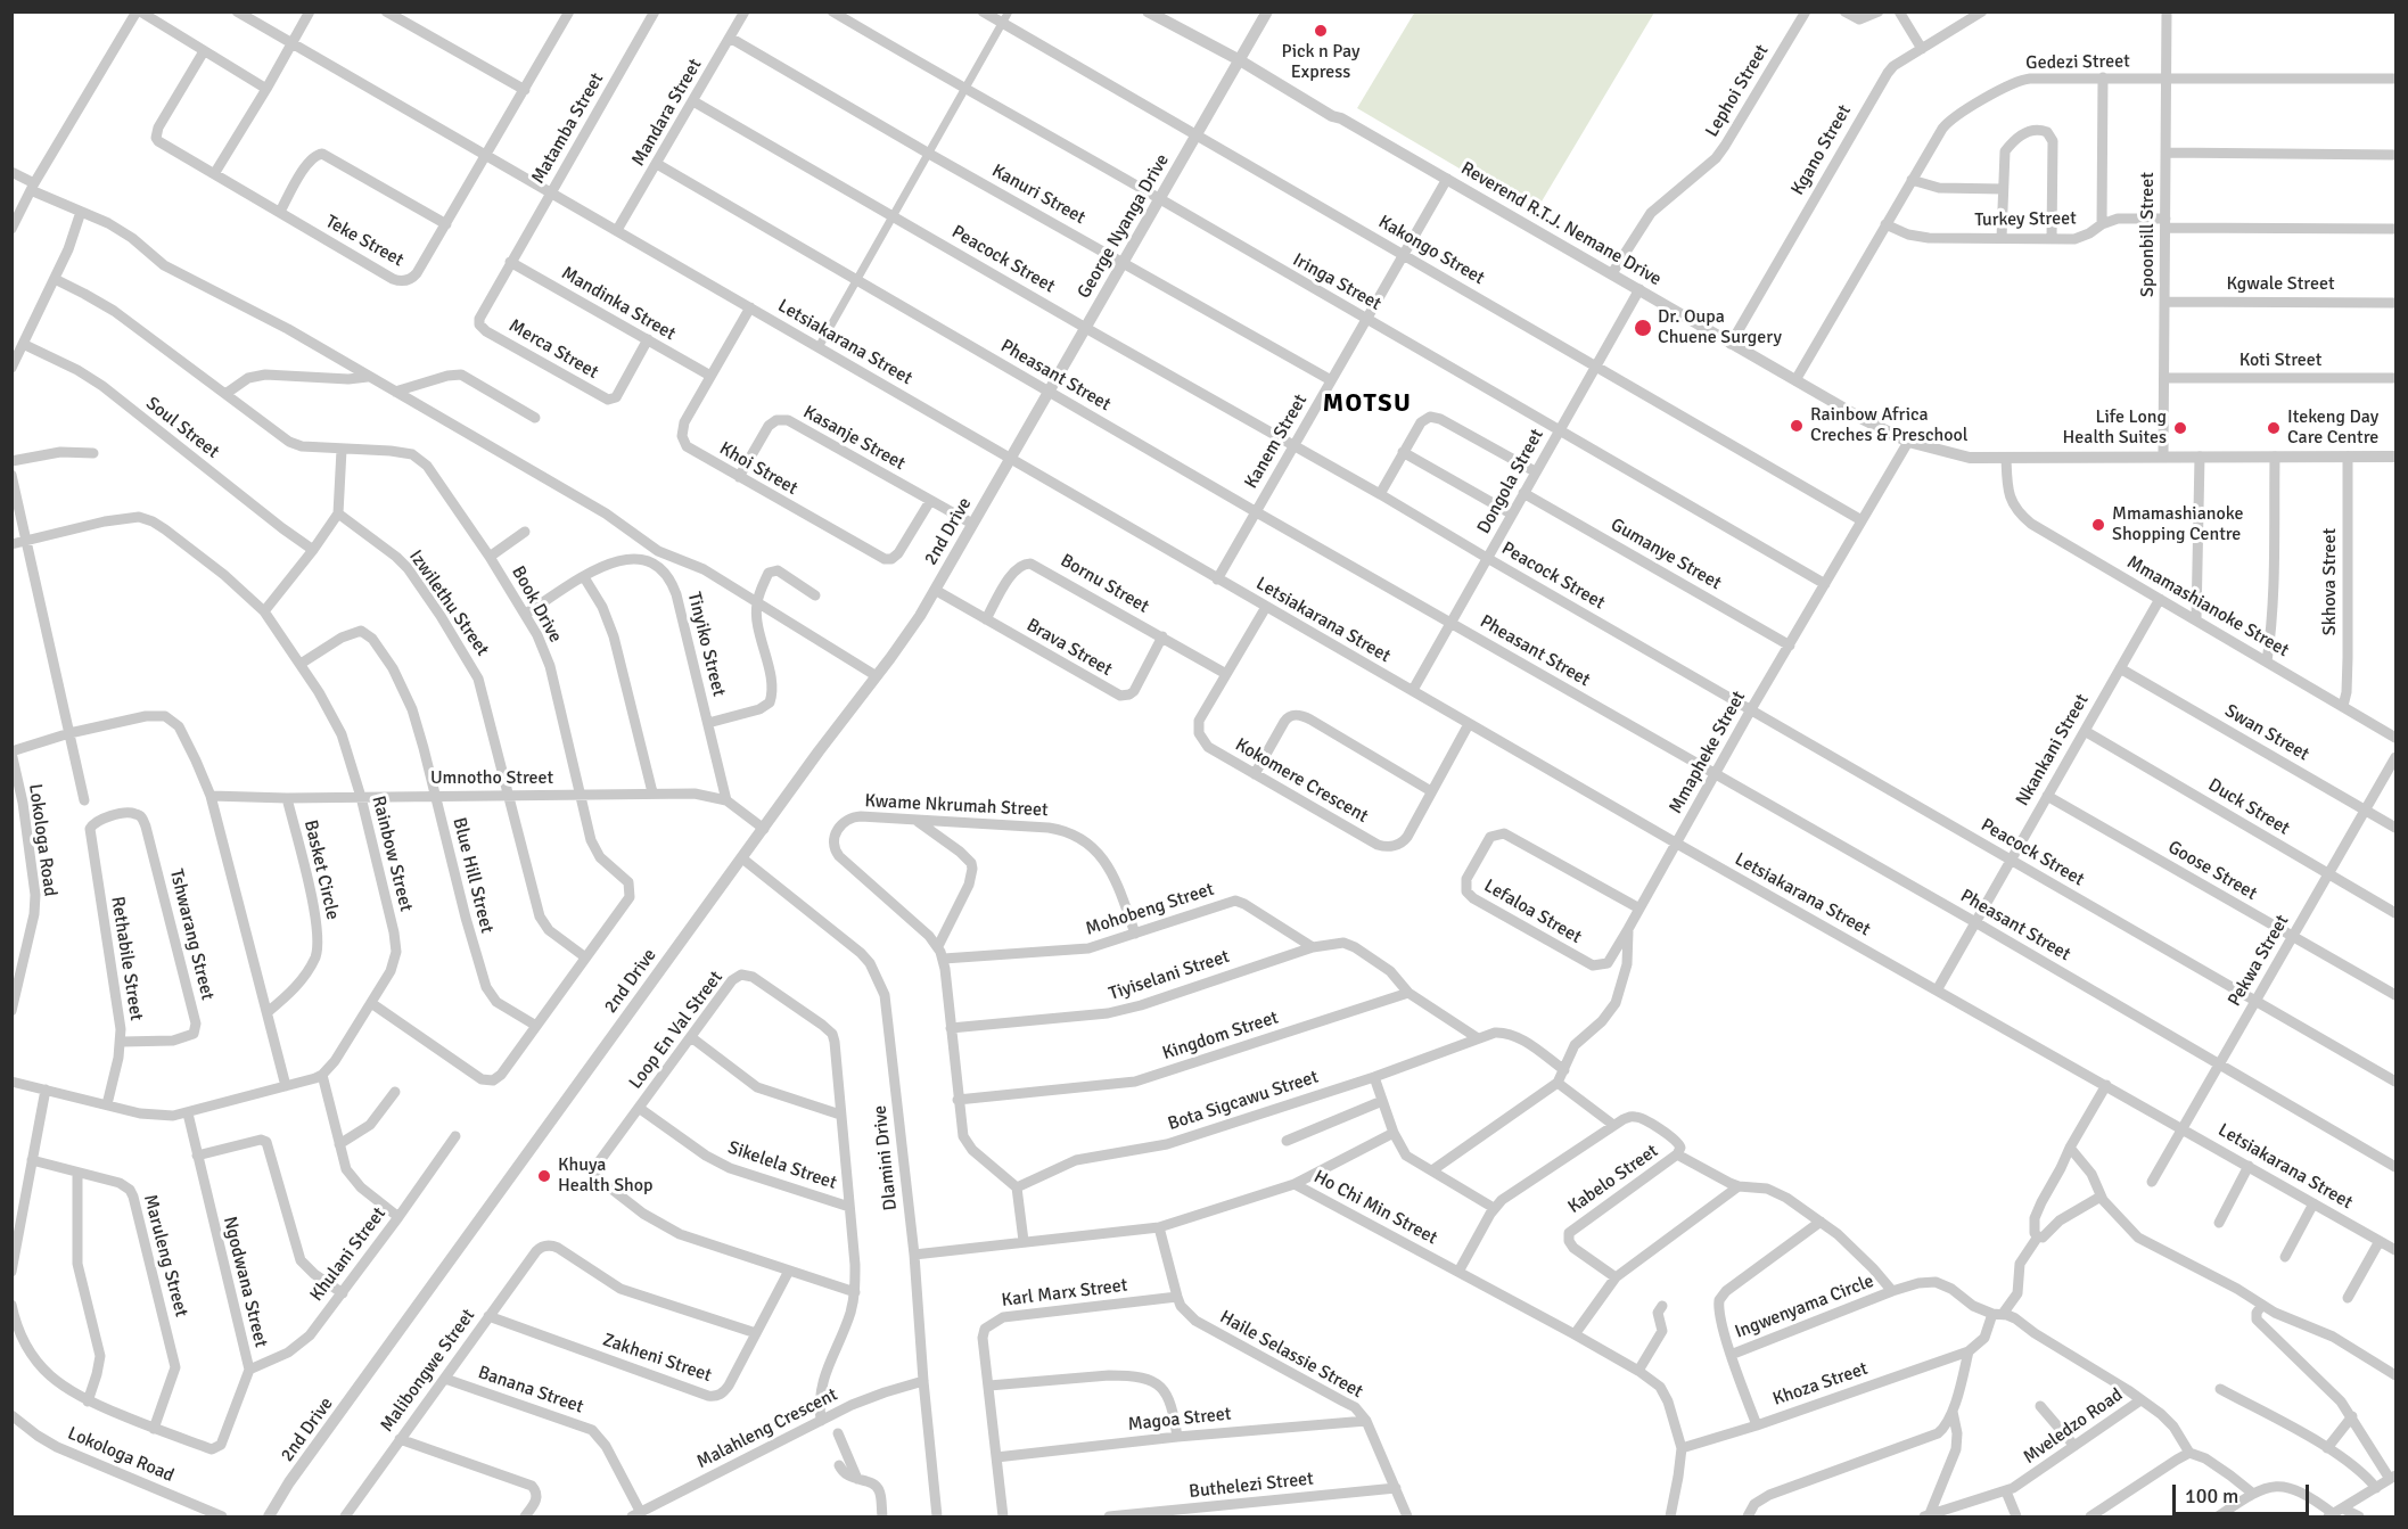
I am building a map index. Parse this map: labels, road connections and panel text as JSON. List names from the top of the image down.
{
  "streets": {
    "street": [
      "Gedezi Street",
      "Lephoi Street",
      "Mandara Street",
      "Matamba Street",
      "Kgano Street",
      "Kanuri Street",
      "Turkey Street",
      "Reverend R.T.J. Nemane Drive",
      "George Nyanga Drive",
      "Spoonbill Street",
      "Teke Street",
      "Kakongo Street",
      "Peacock Street",
      "Iringa Street",
      "Kgwale Street",
      "Mandinka Street",
      "Letsiakarana Street",
      "Merca Street",
      "Koti Street",
      "Pheasant Street",
      "Soul Street",
      "Kasanje Street",
      "Kanem Street",
      "Khoi Street",
      "Dongola Street",
      "2nd Drive",
      "Gumanye Street",
      "Skhova Street",
      "Bornu Street",
      "Izwilethu Street",
      "Book Drive",
      "Mmamashianoke Street",
      "Tinyiko Street",
      "Brava Street",
      "Swan Street",
      "Nkankani Street",
      "Mmapheke Street",
      "Umnotho Street",
      "Kokomere Crescent",
      "Kwame Nkrumah Street",
      "Duck Street",
      "Lokologa Road",
      "Rainbow Street",
      "Basket Circle",
      "Goose Street",
      "Blue Hill Street",
      "Mohobeng Street",
      "Lefaloa Street",
      "Tshwarang Street",
      "Rethabile Street",
      "Pekwa Street",
      "Tiyiselani Street",
      "Loop En Val Street",
      "Kingdom Street",
      "Bota Sigcawu Street",
      "Dlamini Drive",
      "Sikelela Street",
      "Kabelo Street",
      "Ho Chi Min Street",
      "Khulani Street",
      "Maruleng Street",
      "Ngodwana Street",
      "Karl Marx Street",
      "Ingwenyama Circle",
      "Haile Selassie Street",
      "Zakheni Street",
      "Malibongwe Street",
      "Khoza Street",
      "Banana Street",
      "Magoa Street",
      "Mveledzo Road",
      "Malahleng Crescent",
      "Buthelezi Street"
    ]
  },
  "crossings": [
    ["Gedezi Street", "Turkey Street"],
    ["Gedezi Street", "Reverend R.T.J. Nemane Drive"],
    ["Gedezi Street", "Spoonbill Street"],
    ["Lephoi Street", "Reverend R.T.J. Nemane Drive"],
    ["Mandara Street", "Kanuri Street"],
    ["Mandara Street", "Peacock Street"],
    ["Mandara Street", "Letsiakarana Street"],
    ["Mandara Street", "Pheasant Street"],
    ["Matamba Street", "Mandinka Street"],
    ["Matamba Street", "Letsiakarana Street"],
    ["Matamba Street", "Merca Street"],
    ["Kgano Street", "Reverend R.T.J. Nemane Drive"],
    ["Kanuri Street", "George Nyanga Drive"],
    ["Kanuri Street", "Kanem Street"],
    ["Reverend R.T.J. Nemane Drive", "George Nyanga Drive"],
    ["Reverend R.T.J. Nemane Drive", "Spoonbill Street"],
    ["Reverend R.T.J. Nemane Drive", "Kanem Street"],
    ["Reverend R.T.J. Nemane Drive", "Dongola Street"],
    ["Reverend R.T.J. Nemane Drive", "Skhova Street"],
    ["Reverend R.T.J. Nemane Drive", "Mmamashianoke Street"],
    ["Reverend R.T.J. Nemane Drive", "Mmapheke Street"],
    ["George Nyanga Drive", "Kakongo Street"],
    ["George Nyanga Drive", "Peacock Street"],
    ["George Nyanga Drive", "Iringa Street"],
    ["George Nyanga Drive", "Letsiakarana Street"],
    ["George Nyanga Drive", "Pheasant Street"],
    ["George Nyanga Drive", "2nd Drive"],
    ["Spoonbill Street", "Kgwale Street"],
    ["Spoonbill Street", "Koti Street"],
    ["Teke Street", "Letsiakarana Street"],
    ["Kakongo Street", "Kanem Street"],
    ["Kakongo Street", "Dongola Street"],
    ["Kakongo Street", "Mmapheke Street"],
    ["Peacock Street", "Kanem Street"],
    ["Peacock Street", "Dongola Street"],
    ["Peacock Street", "Nkankani Street"],
    ["Peacock Street", "Mmapheke Street"],
    ["Peacock Street", "Pekwa Street"],
    ["Iringa Street", "Kanem Street"],
    ["Iringa Street", "Dongola Street"],
    ["Iringa Street", "Mmapheke Street"],
    ["Mandinka Street", "Merca Street"],
    ["Mandinka Street", "Khoi Street"],
    ["Letsiakarana Street", "Kanem Street"],
    ["Letsiakarana Street", "Khoi Street"],
    ["Letsiakarana Street", "Dongola Street"],
    ["Letsiakarana Street", "2nd Drive"],
    ["Letsiakarana Street", "Nkankani Street"],
    ["Letsiakarana Street", "Mmapheke Street"],
    ["Letsiakarana Street", "Kokomere Crescent"],
    ["Letsiakarana Street", "Pekwa Street"],
    ["Pheasant Street", "Kanem Street"],
    ["Pheasant Street", "Dongola Street"],
    ["Pheasant Street", "Nkankani Street"],
    ["Pheasant Street", "Mmapheke Street"],
    ["Pheasant Street", "Pekwa Street"],
    ["Kasanje Street", "Khoi Street"],
    ["Kasanje Street", "2nd Drive"],
    ["Dongola Street", "Gumanye Street"],
    ["2nd Drive", "Brava Street"],
    ["2nd Drive", "Umnotho Street"],
    ["2nd Drive", "Dlamini Drive"],
    ["Gumanye Street", "Mmapheke Street"],
    ["Skhova Street", "Mmamashianoke Street"],
    ["Bornu Street", "Brava Street"],
    ["Bornu Street", "Kokomere Crescent"],
    ["Izwilethu Street", "Book Drive"],
    ["Izwilethu Street", "Umnotho Street"],
    ["Book Drive", "Umnotho Street"],
    ["Book Drive", "Rainbow Street"],
    ["Book Drive", "Blue Hill Street"],
    ["Mmamashianoke Street", "Nkankani Street"],
    ["Tinyiko Street", "Umnotho Street"],
    ["Swan Street", "Nkankani Street"],
    ["Swan Street", "Pekwa Street"],
    ["Nkankani Street", "Duck Street"],
    ["Nkankani Street", "Goose Street"],
    ["Mmapheke Street", "Lefaloa Street"],
    ["Mmapheke Street", "Bota Sigcawu Street"],
    ["Umnotho Street", "Rainbow Street"],
    ["Umnotho Street", "Basket Circle"],
    ["Umnotho Street", "Blue Hill Street"],
    ["Kwame Nkrumah Street", "Mohobeng Street"],
    ["Kwame Nkrumah Street", "Tiyiselani Street"],
    ["Kwame Nkrumah Street", "Kingdom Street"],
    ["Kwame Nkrumah Street", "Bota Sigcawu Street"],
    ["Duck Street", "Pekwa Street"],
    ["Rainbow Street", "Blue Hill Street"],
    ["Goose Street", "Pekwa Street"],
    ["Mohobeng Street", "Tiyiselani Street"],
    ["Tshwarang Street", "Rethabile Street"],
    ["Tiyiselani Street", "Kingdom Street"],
    ["Loop En Val Street", "Sikelela Street"],
    ["Loop En Val Street", "Zakheni Street"],
    ["Loop En Val Street", "Malahleng Crescent"],
    ["Dlamini Drive", "Ho Chi Min Street"],
    ["Dlamini Drive", "Malahleng Crescent"],
    ["Kabelo Street", "Ingwenyama Circle"],
    ["Ho Chi Min Street", "Haile Selassie Street"],
    ["Ho Chi Min Street", "Khoza Street"],
    ["Khulani Street", "Ngodwana Street"],
    ["Maruleng Street", "Ngodwana Street"],
    ["Karl Marx Street", "Haile Selassie Street"],
    ["Karl Marx Street", "Magoa Street"],
    ["Ingwenyama Circle", "Khoza Street"],
    ["Haile Selassie Street", "Magoa Street"],
    ["Haile Selassie Street", "Buthelezi Street"],
    ["Zakheni Street", "Malibongwe Street"],
    ["Malibongwe Street", "Banana Street"],
    ["Banana Street", "Malahleng Crescent"]
  ],
  "districts": ["MOTSU"],
  "places": [
    "Pick n Pay Express",
    "Dr. Oupa Chuene Surgery",
    "Rainbow Africa Creches & Preschool",
    "Life Long Health Suites",
    "Itekeng Day Care Centre",
    "Mmamashianoke Shopping Centre",
    "Khuya Health Shop"
  ],
  "scale_bar": "100 m"
}
